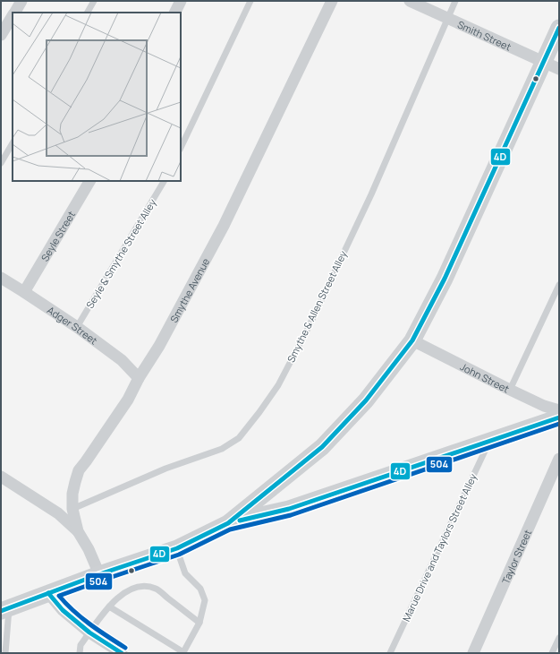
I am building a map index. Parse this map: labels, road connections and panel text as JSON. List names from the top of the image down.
{
  "streets": {
    "street": [
      "Smith Street",
      "Seyle Street",
      "Smythe Avenue",
      "Adger Street",
      "John Street",
      "Taylor Street"
    ],
    "lane": ["Seyle & Smythe Street Alley", "Smythe & Allen Street Alley", "Marue Drive and Taylors Street Alley"]
  },
  "crossings": [
    ["Smith Street", "Smythe & Allen Street Alley"],
    ["Seyle Street", "Adger Street"],
    ["Seyle & Smythe Street Alley", "Adger Street"],
    ["Smythe Avenue", "Smythe & Allen Street Alley"],
    ["Smythe Avenue", "Adger Street"]
  ],
  "lines": ["transit line 4D", "transit line 504"]
}
